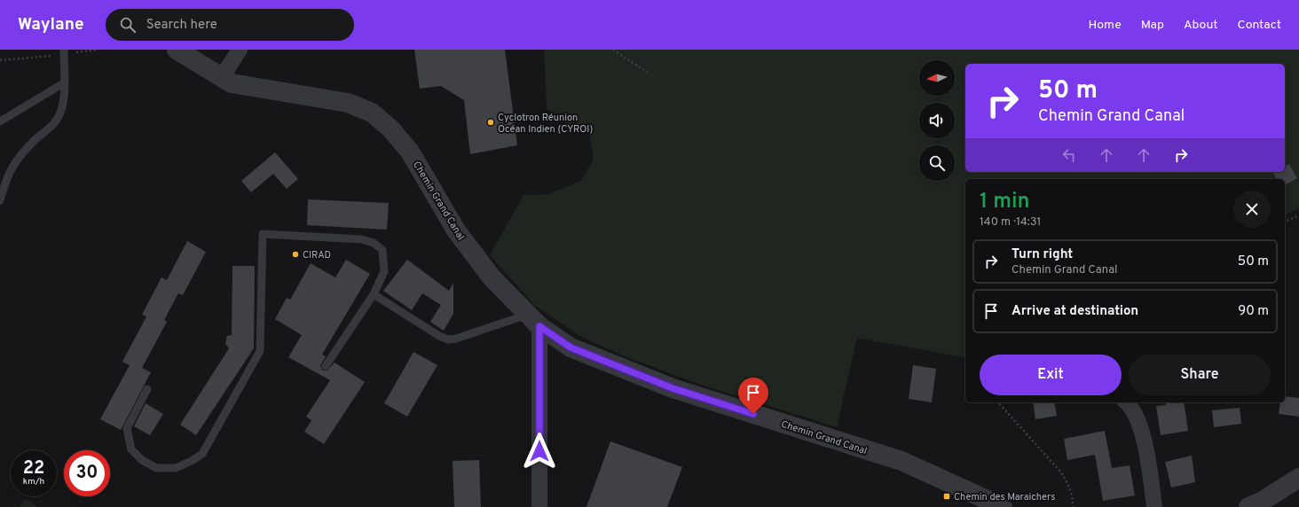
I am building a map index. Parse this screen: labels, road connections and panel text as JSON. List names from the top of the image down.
{
  "streets": {
    "street": ["Chemin Grand Canal"]
  },
  "places": {
    "other": ["Cyclotron Réunion Océan Indien (CYROI)", "CIRAD"],
    "transit": ["Chemin des Maraichers"]
  },
  "north": "left",
  "page": {
    "header": "Waylane",
    "search": "Search here",
    "nav": [
      "Home",
      "Map",
      "About",
      "Contact"
    ],
    "turn": ["50 m", "Chemin Grand Canal"],
    "heading": ["1 min", "140 m · 14:31"],
    "list": [
      {
        "name": "Turn right",
        "note": "Chemin Grand Canal",
        "value": "50 m"
      },
      {
        "name": "Arrive at destination",
        "value": "90 m"
      }
    ],
    "buttons": ["Exit", "Share"],
    "speed": "22 km/h",
    "limit": "30"
  }
}
